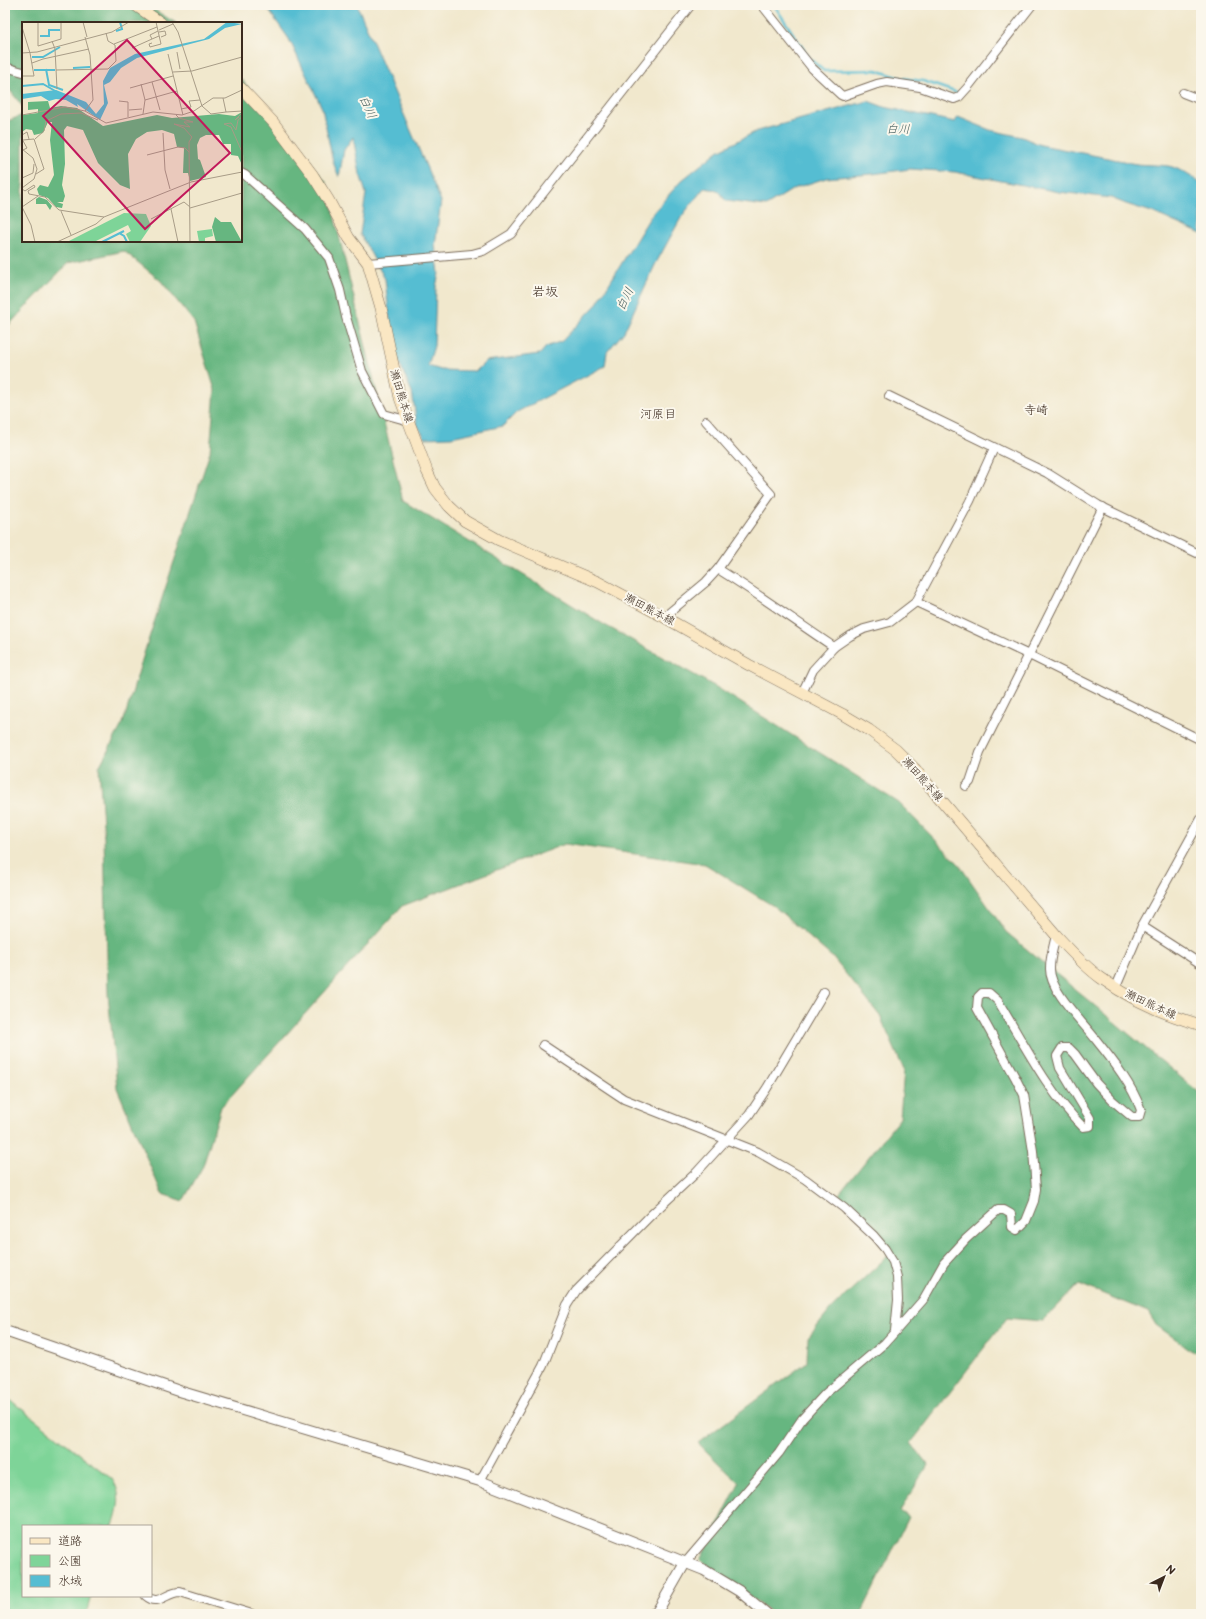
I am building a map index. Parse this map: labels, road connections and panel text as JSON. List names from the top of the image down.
{
  "streets": {
    "main road": ["瀬田熊本線"]
  },
  "districts": ["岩坂", "寺崎", "河原目"],
  "water": ["白川"],
  "legend": ["道路", "公園", "水域"],
  "north": "top right"
}
